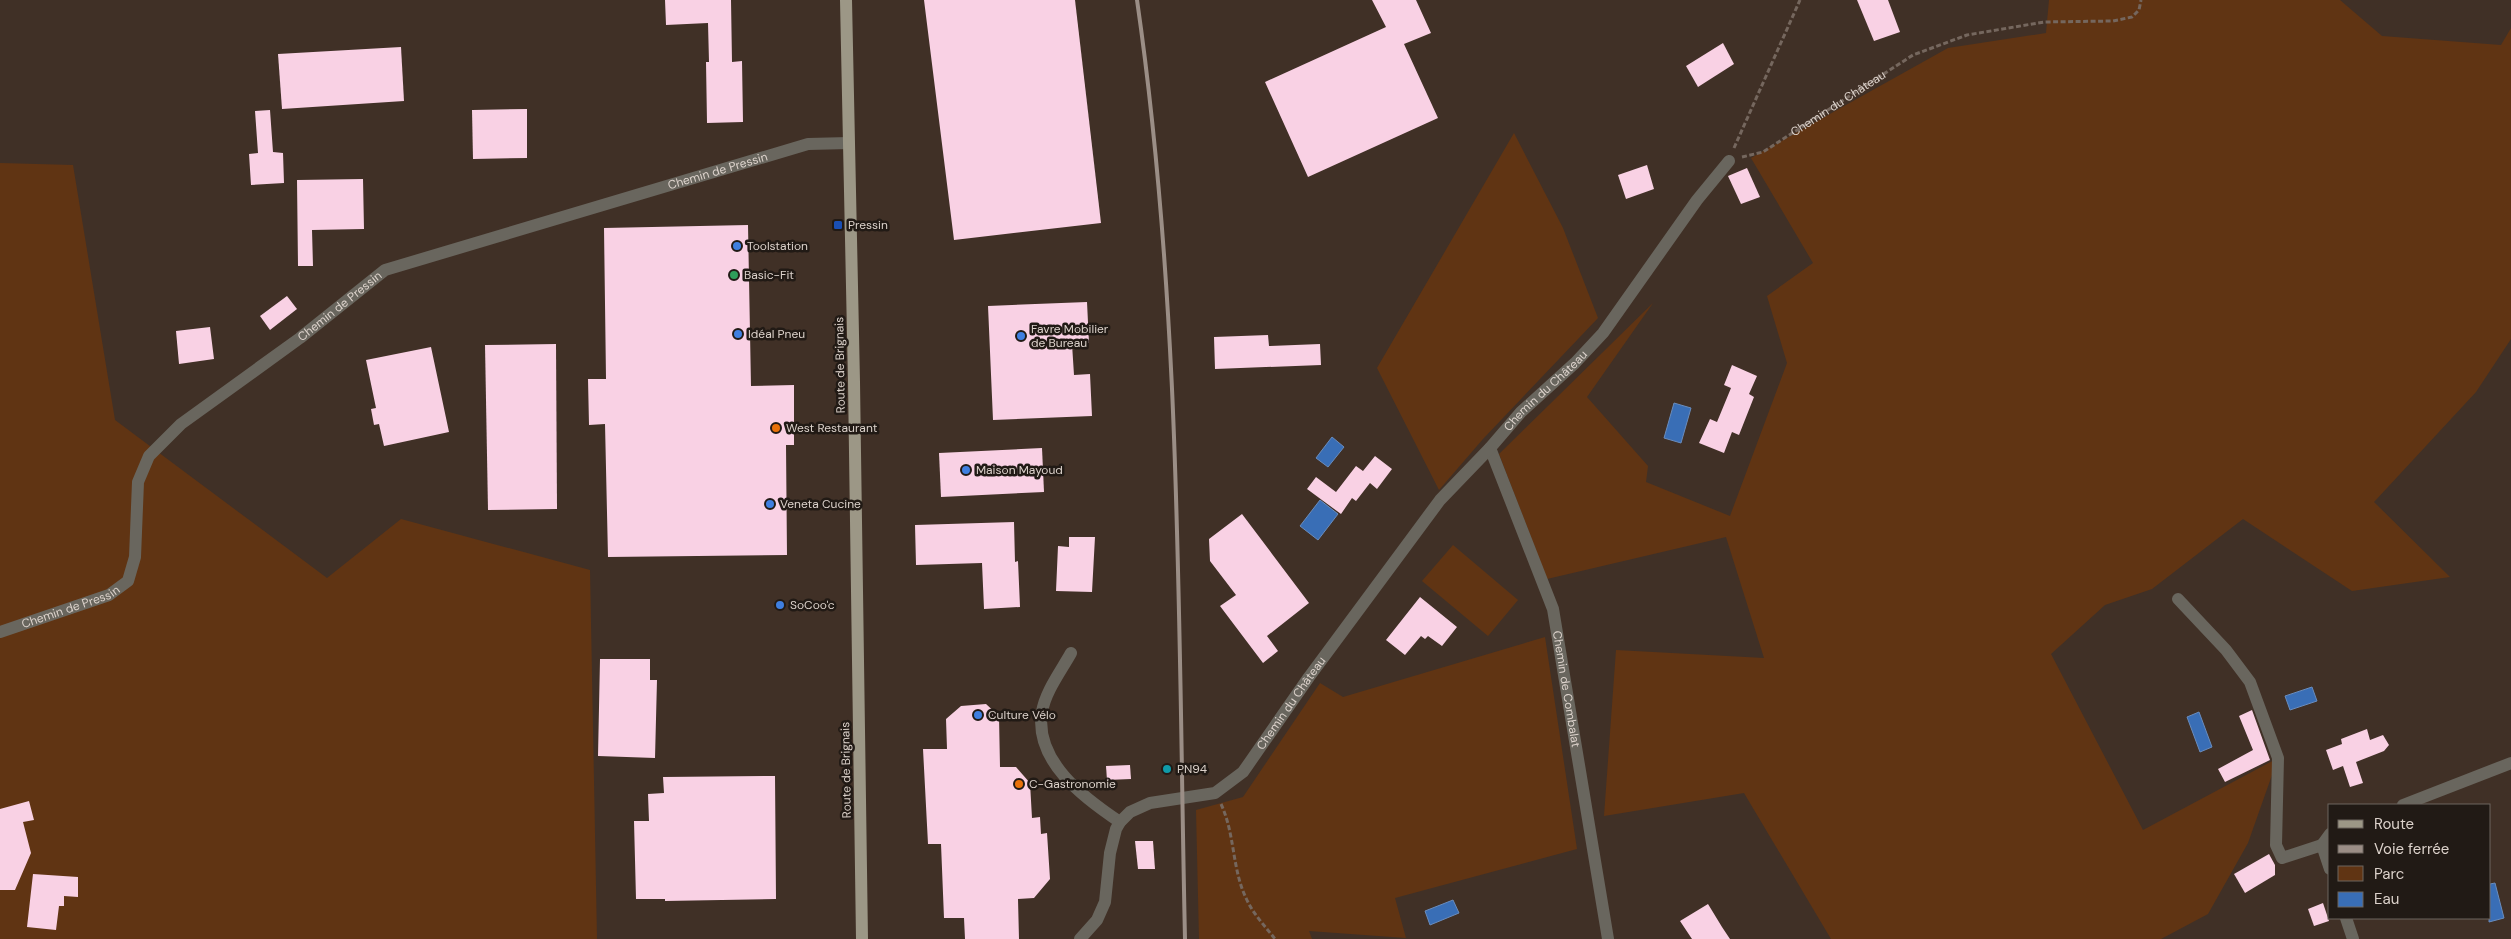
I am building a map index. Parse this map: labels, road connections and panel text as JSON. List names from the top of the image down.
{
  "streets": {
    "main road": ["Route de Brignais"],
    "street": ["Chemin du Château", "Chemin de Pressin", "Chemin de Combalat"]
  },
  "crossings": [
    ["Chemin du Château", "Chemin de Combalat"],
    ["Chemin de Pressin", "Route de Brignais"]
  ],
  "places": {
    "transit": ["Pressin"],
    "other": [
      "Toolstation",
      "Basic-Fit",
      "Idéal Pneu",
      "Favre Mobilier de Bureau",
      "West Restaurant",
      "Maison Mayoud",
      "Veneta Cucine",
      "SoCoo'c",
      "Culture Vélo",
      "PN94",
      "C-Gastronomie"
    ]
  },
  "legend": [
    "Route",
    "Voie ferrée",
    "Parc",
    "Eau"
  ]
}
